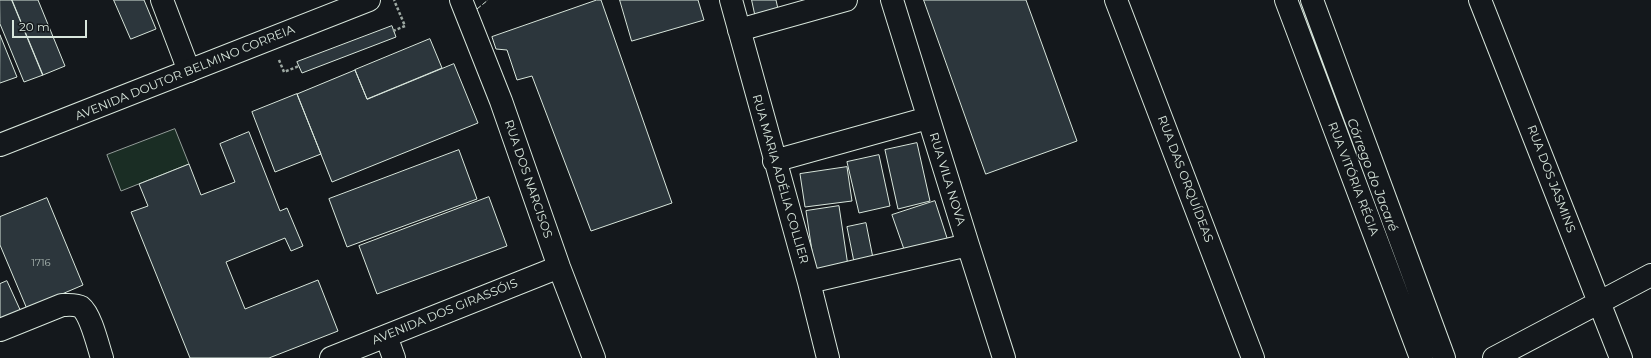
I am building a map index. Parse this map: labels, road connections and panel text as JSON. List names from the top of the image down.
{
  "streets": {
    "street": [
      "AVENIDA DOUTOR BELMINO CORREIA",
      "RUA DOS NARCISOS",
      "RUA MARIA ADÉLIA COLLIER",
      "RUA VILA NOVA",
      "RUA DAS ORQUÍDEAS",
      "RUA VITÓRIA RÉGIA",
      "RUA DOS JASMINS",
      "AVENIDA DOS GIRASSÓIS"
    ]
  },
  "crossings": [
    ["RUA DOS NARCISOS", "AVENIDA DOS GIRASSÓIS"]
  ],
  "water": ["Córrego do Jacaré"],
  "house_numbers": ["1716"],
  "scale_bar": "20 m"
}
